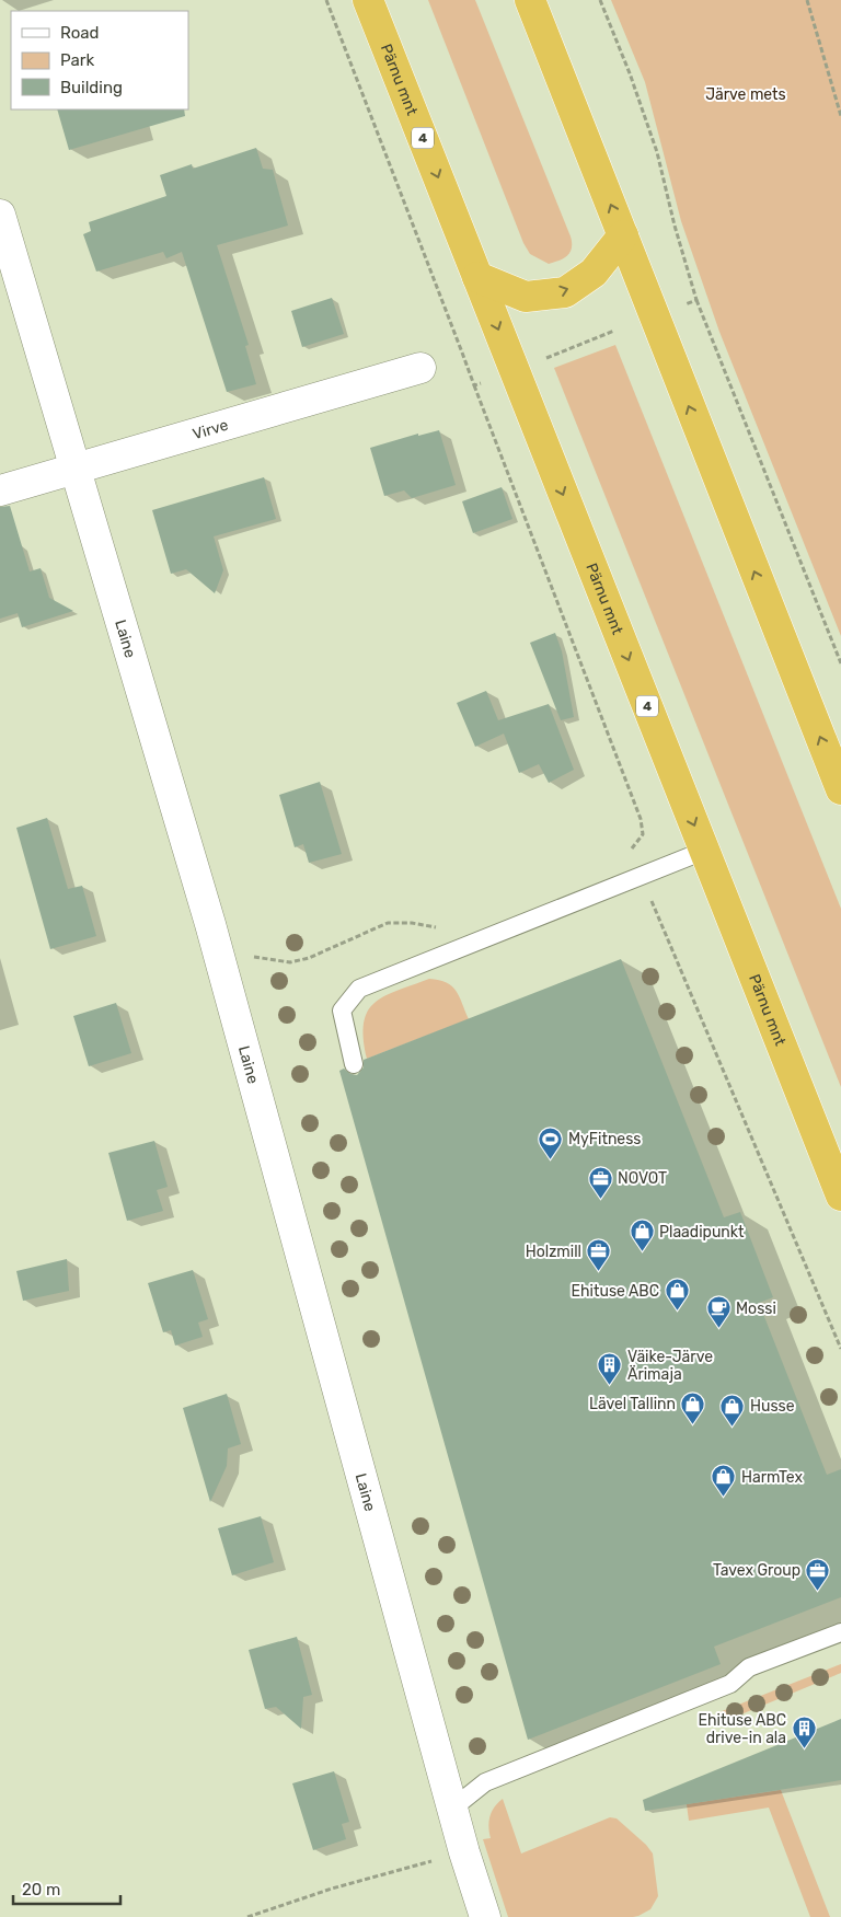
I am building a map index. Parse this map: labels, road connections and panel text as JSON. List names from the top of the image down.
{
  "streets": {
    "highway": ["Pärnu mnt", "4"],
    "street": ["Virve", "Laine"]
  },
  "crossings": [
    ["Virve", "Laine"]
  ],
  "parks": ["Järve mets"],
  "places": {
    "sports": ["MyFitness"],
    "office": ["NOVOT", "Holzmill", "Tavex Group"],
    "shop": [
      "Plaadipunkt",
      "Ehituse ABC",
      "Lävel Tallinn",
      "Husse",
      "HarmTex"
    ],
    "cafe": ["Mossi"],
    "building": ["Väike-Järve Ärimaja", "Ehituse ABC drive-in ala"]
  },
  "legend": ["Road", "Park", "Building"],
  "scale_bar": "20 m"
}
